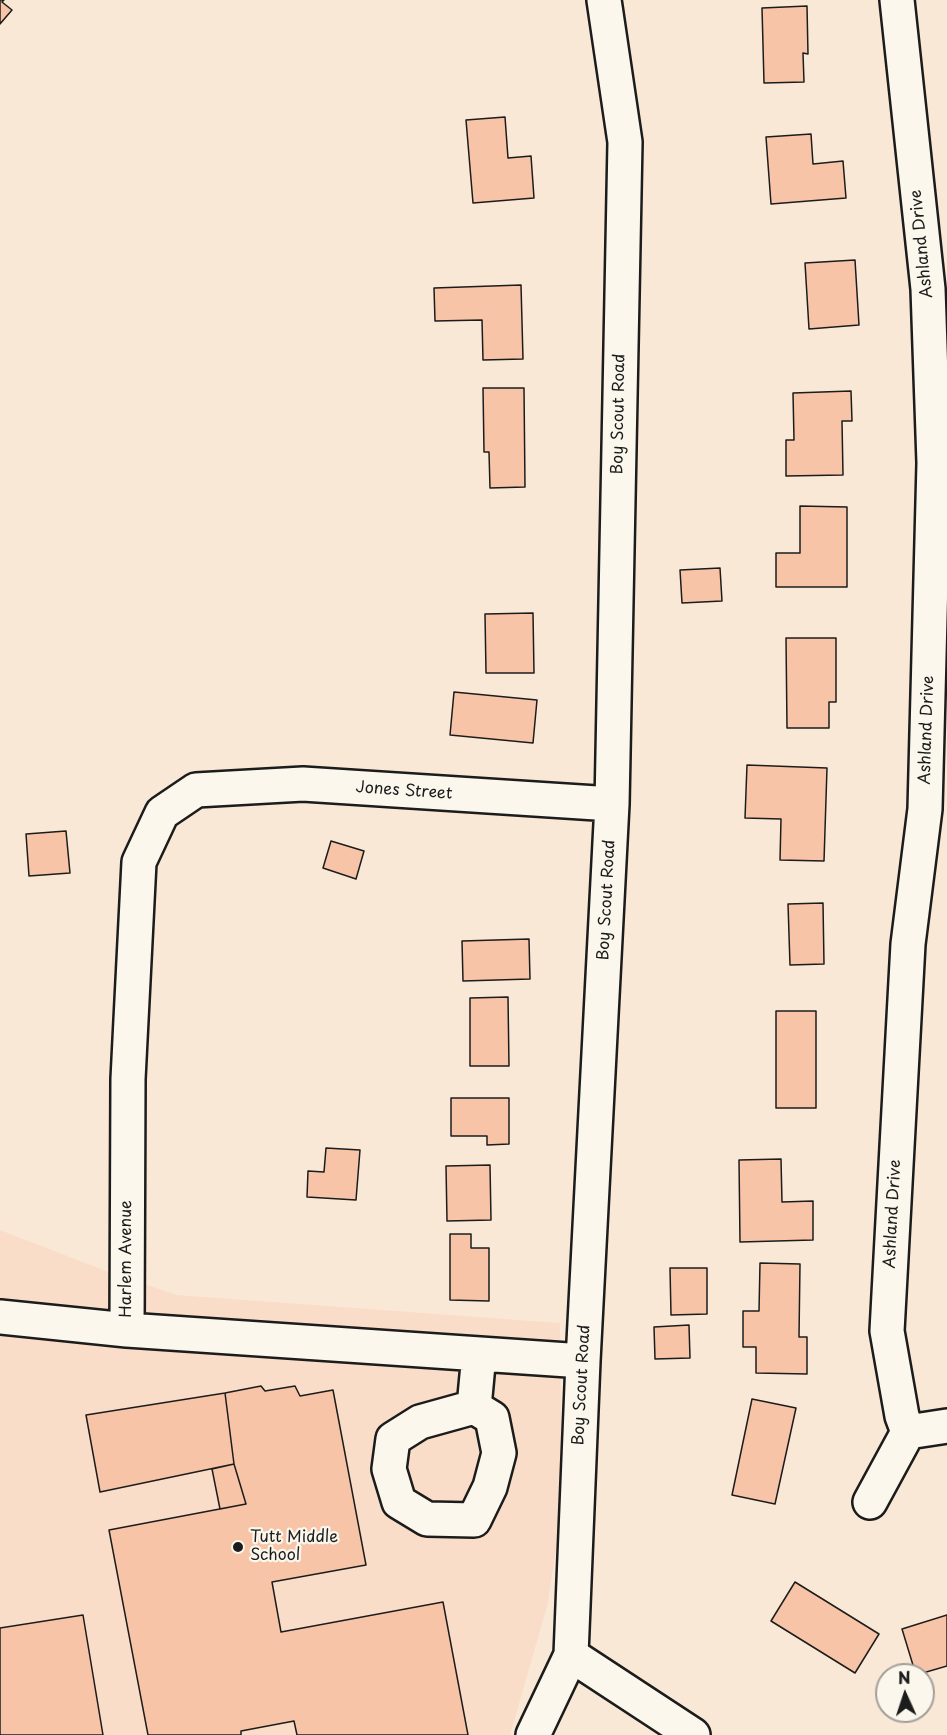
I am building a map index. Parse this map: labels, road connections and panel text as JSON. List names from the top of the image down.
{
  "streets": {
    "street": [
      "Ashland Drive",
      "Boy Scout Road",
      "Jones Street",
      "Harlem Avenue"
    ]
  },
  "crossings": [
    ["Boy Scout Road", "Jones Street"],
    ["Boy Scout Road", "Harlem Avenue"],
    ["Jones Street", "Harlem Avenue"]
  ],
  "places": ["Tutt Middle School"],
  "north": "top"
}
